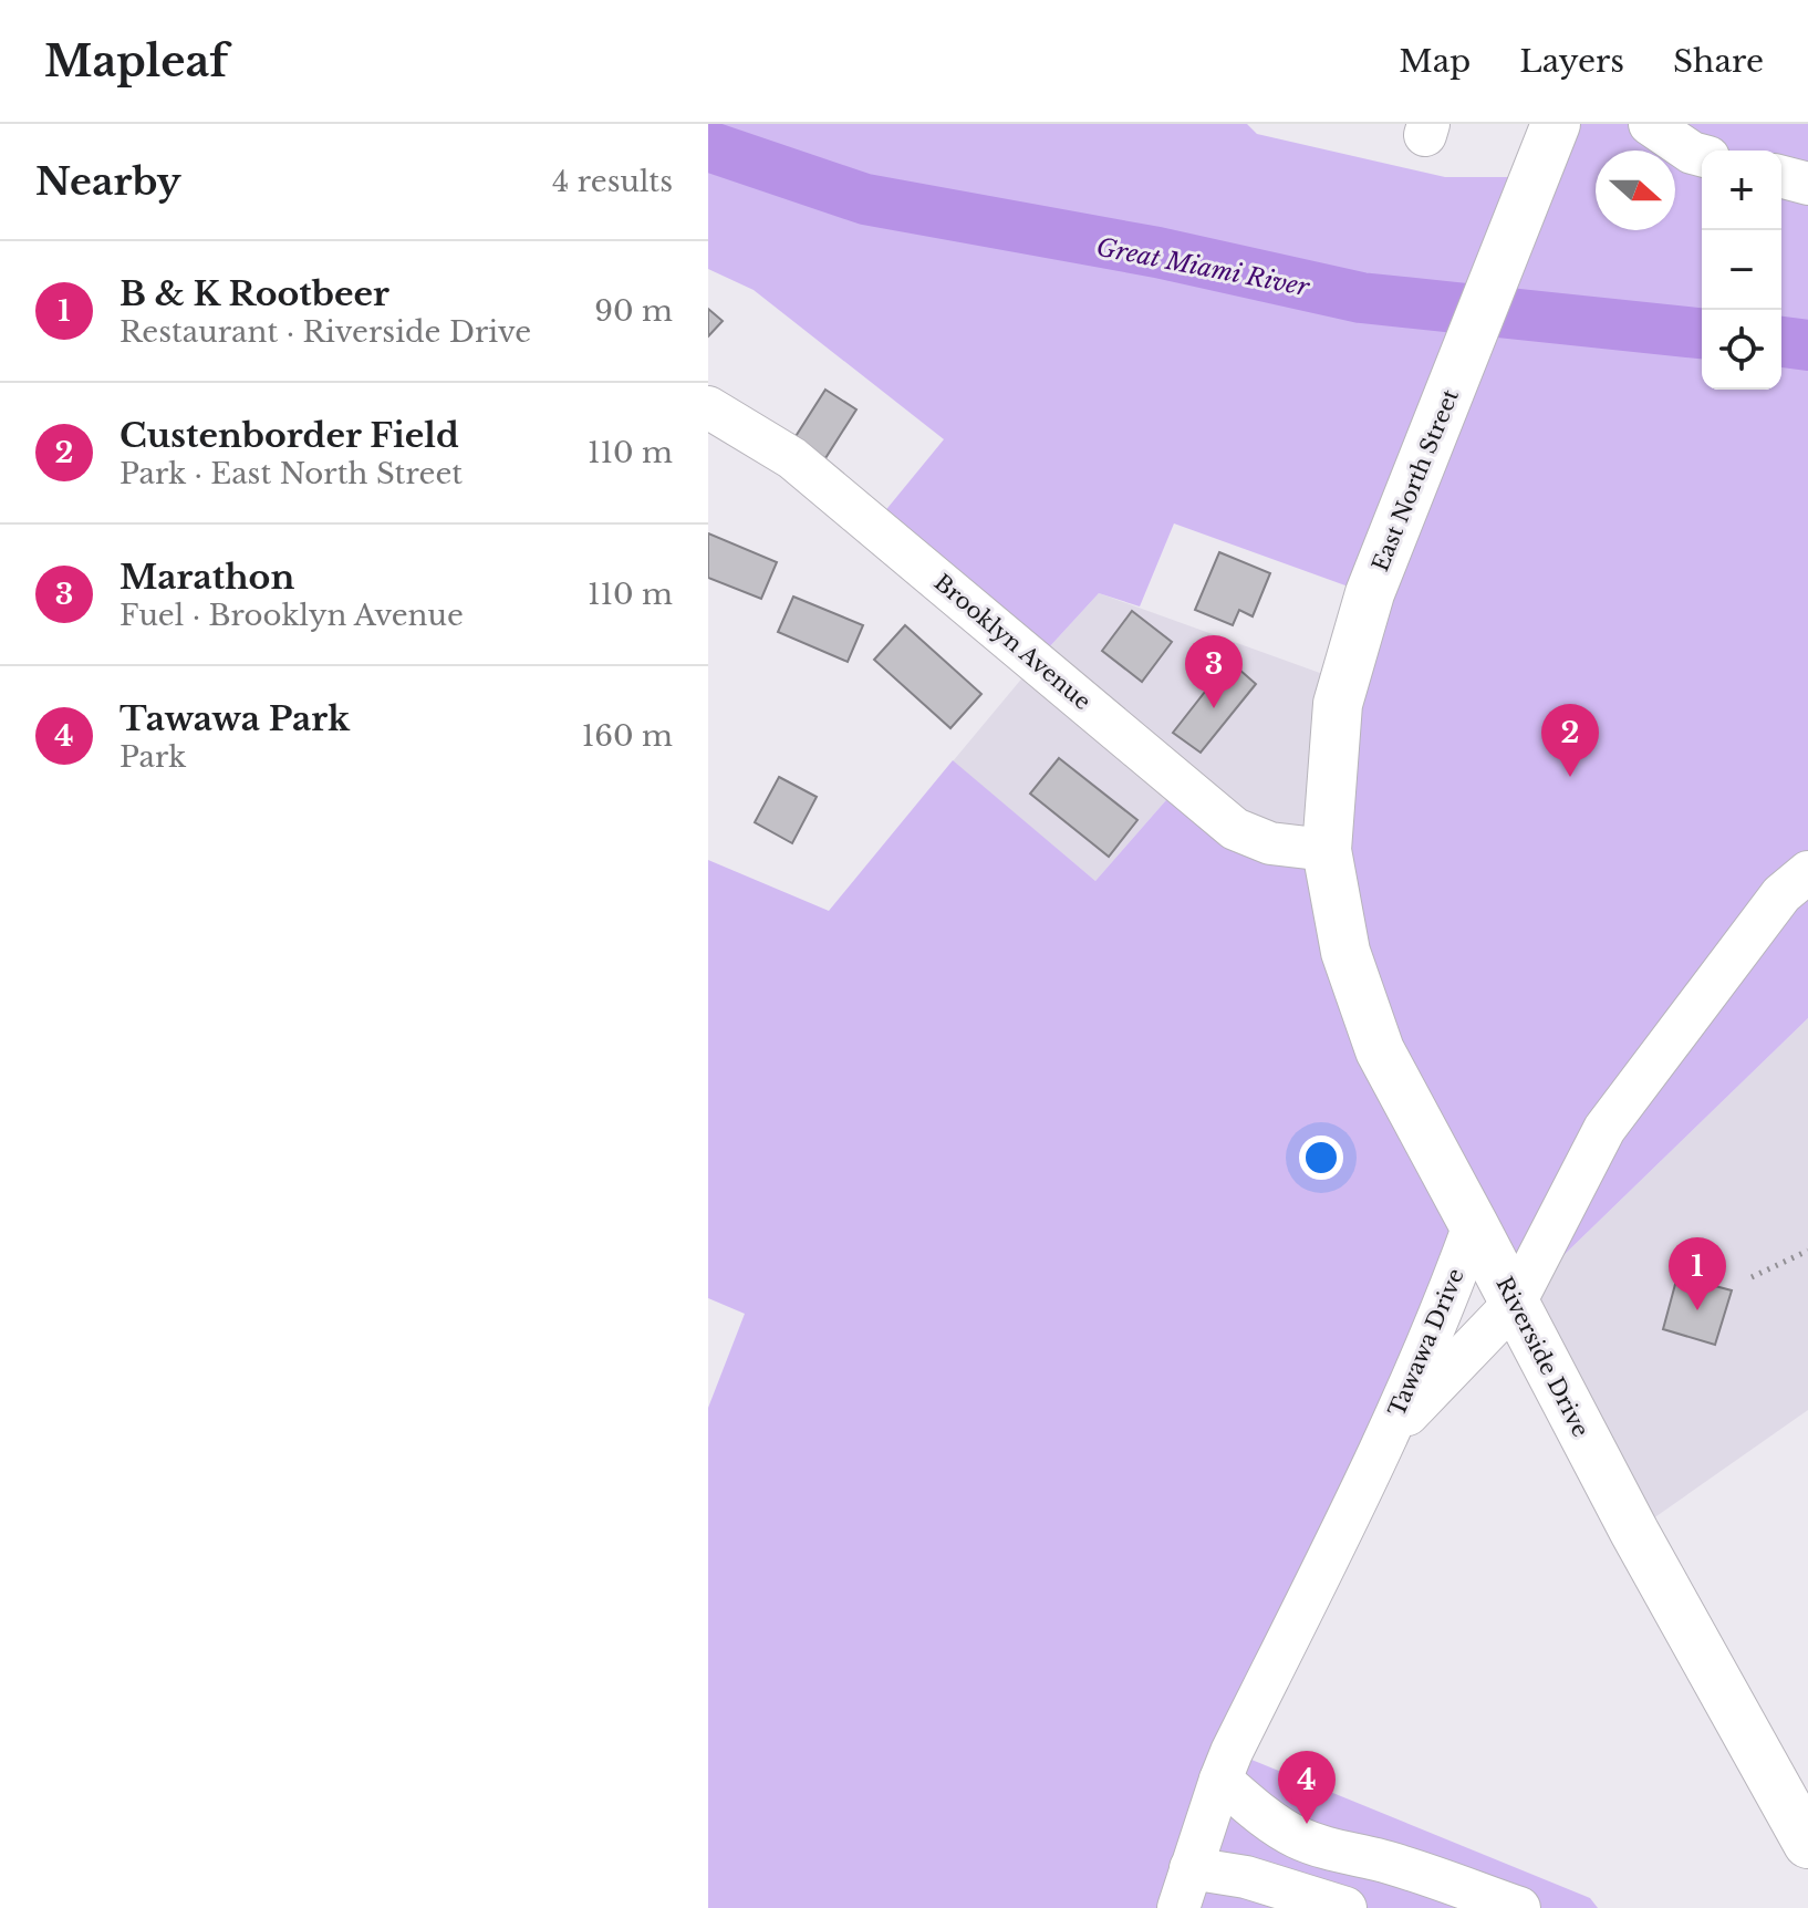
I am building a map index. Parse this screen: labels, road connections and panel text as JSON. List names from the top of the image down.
{
  "streets": {
    "main road": ["East North Street", "Riverside Drive"],
    "street": ["Brooklyn Avenue", "Tawawa Drive"]
  },
  "crossings": [
    ["East North Street", "Brooklyn Avenue"],
    ["East North Street", "Riverside Drive"],
    ["Brooklyn Avenue", "Riverside Drive"],
    ["Tawawa Drive", "Riverside Drive"]
  ],
  "water": ["Great Miami River"],
  "north": "right",
  "page": {
    "header": "Mapleaf",
    "nav": ["Map", "Layers", "Share"],
    "heading": ["Nearby", "4 results"],
    "map_buttons": ["+", "−"],
    "list": [
      {
        "mark": "1",
        "name": "B & K Rootbeer",
        "note": "Restaurant · Riverside Drive",
        "value": "90 m"
      },
      {
        "mark": "2",
        "name": "Custenborder Field",
        "note": "Park · East North Street",
        "value": "110 m"
      },
      {
        "mark": "3",
        "name": "Marathon",
        "note": "Fuel · Brooklyn Avenue",
        "value": "110 m"
      },
      {
        "mark": "4",
        "name": "Tawawa Park",
        "note": "Park",
        "value": "160 m"
      }
    ],
    "pins": [
      "3",
      "2",
      "1",
      "4"
    ]
  }
}
